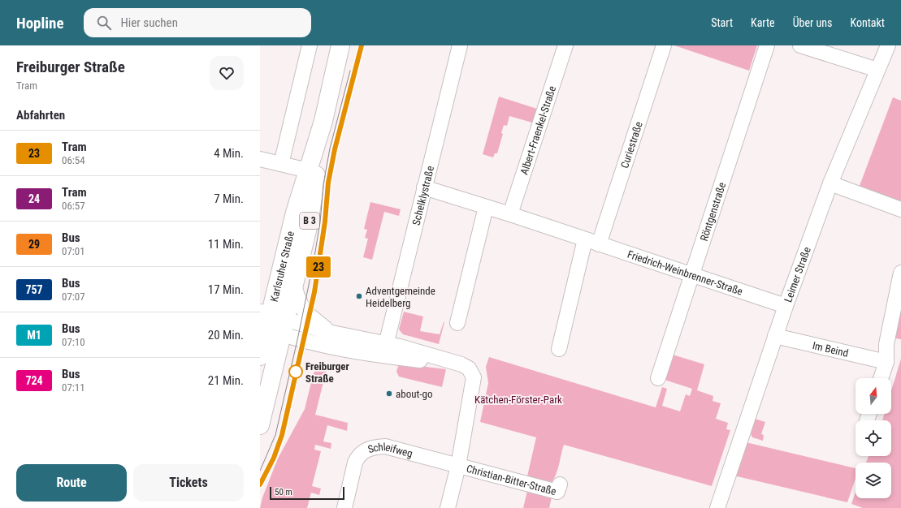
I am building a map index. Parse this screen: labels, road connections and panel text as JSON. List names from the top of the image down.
{
  "streets": {
    "main road": ["B 3", "Karlsruher Straße"],
    "street": [
      "Albert-Fraenkel-Straße",
      "Curiestraße",
      "Schelklystraße",
      "Röntgenstraße",
      "Friedrich-Weinbrenner-Straße",
      "Leimer Straße",
      "Im Beind",
      "Schleifweg",
      "Christian-Bitter-Straße"
    ]
  },
  "crossings": [
    ["Albert-Fraenkel-Straße", "Friedrich-Weinbrenner-Straße"],
    ["Curiestraße", "Friedrich-Weinbrenner-Straße"],
    ["Schelklystraße", "Friedrich-Weinbrenner-Straße"],
    ["Schelklystraße", "Christian-Bitter-Straße"],
    ["Röntgenstraße", "Friedrich-Weinbrenner-Straße"],
    ["Karlsruher Straße", "Christian-Bitter-Straße"],
    ["Friedrich-Weinbrenner-Straße", "Leimer Straße"],
    ["Leimer Straße", "Im Beind"],
    ["Schleifweg", "Christian-Bitter-Straße"]
  ],
  "parks": ["Kätchen-Förster-Park"],
  "places": ["Adventgemeinde Heidelberg", "Freiburger Straße", "about-go"],
  "lines": ["tram line 23"],
  "scale_bar": "50 m",
  "north": "top",
  "page": {
    "header": "Hopline",
    "search": "Hier suchen",
    "nav": [
      "Start",
      "Karte",
      "Über uns",
      "Kontakt"
    ],
    "heading": [
      ["Freiburger Straße", "Tram"],
      "Abfahrten"
    ],
    "on_map": "23",
    "list": [
      {
        "mark": "23",
        "name": "Tram",
        "note": "06:54",
        "value": "4 Min."
      },
      {
        "mark": "24",
        "name": "Tram",
        "note": "06:57",
        "value": "7 Min."
      },
      {
        "mark": "29",
        "name": "Bus",
        "note": "07:01",
        "value": "11 Min."
      },
      {
        "mark": "757",
        "name": "Bus",
        "note": "07:07",
        "value": "17 Min."
      },
      {
        "mark": "M1",
        "name": "Bus",
        "note": "07:10",
        "value": "20 Min."
      },
      {
        "mark": "724",
        "name": "Bus",
        "note": "07:11",
        "value": "21 Min."
      }
    ],
    "buttons": ["Route", "Tickets"],
    "scale": "50 m"
  }
}
